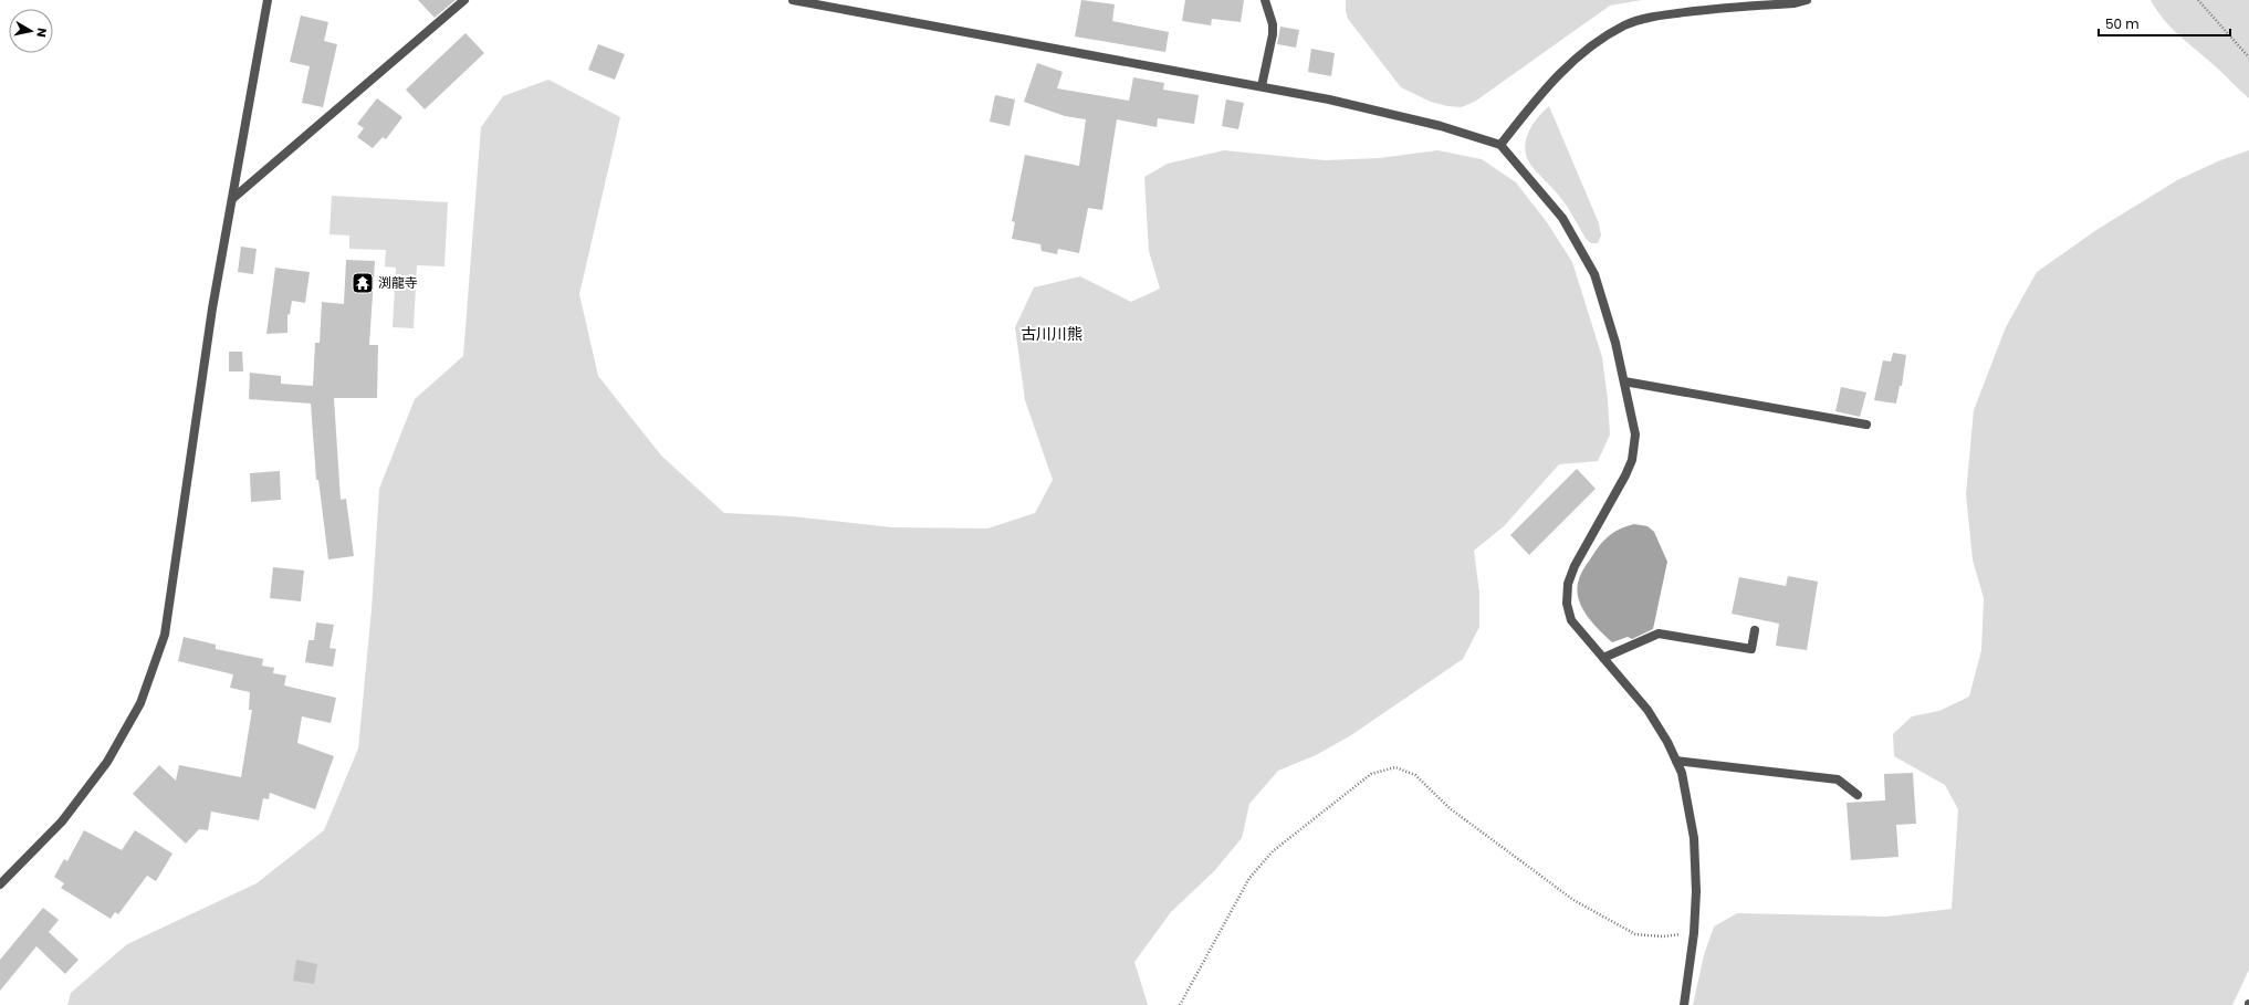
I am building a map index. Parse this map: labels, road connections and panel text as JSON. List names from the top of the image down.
{
  "districts": ["古川川熊"],
  "places": {
    "temple": ["渕龍寺"]
  },
  "scale_bar": "50 m",
  "north": "right"
}
